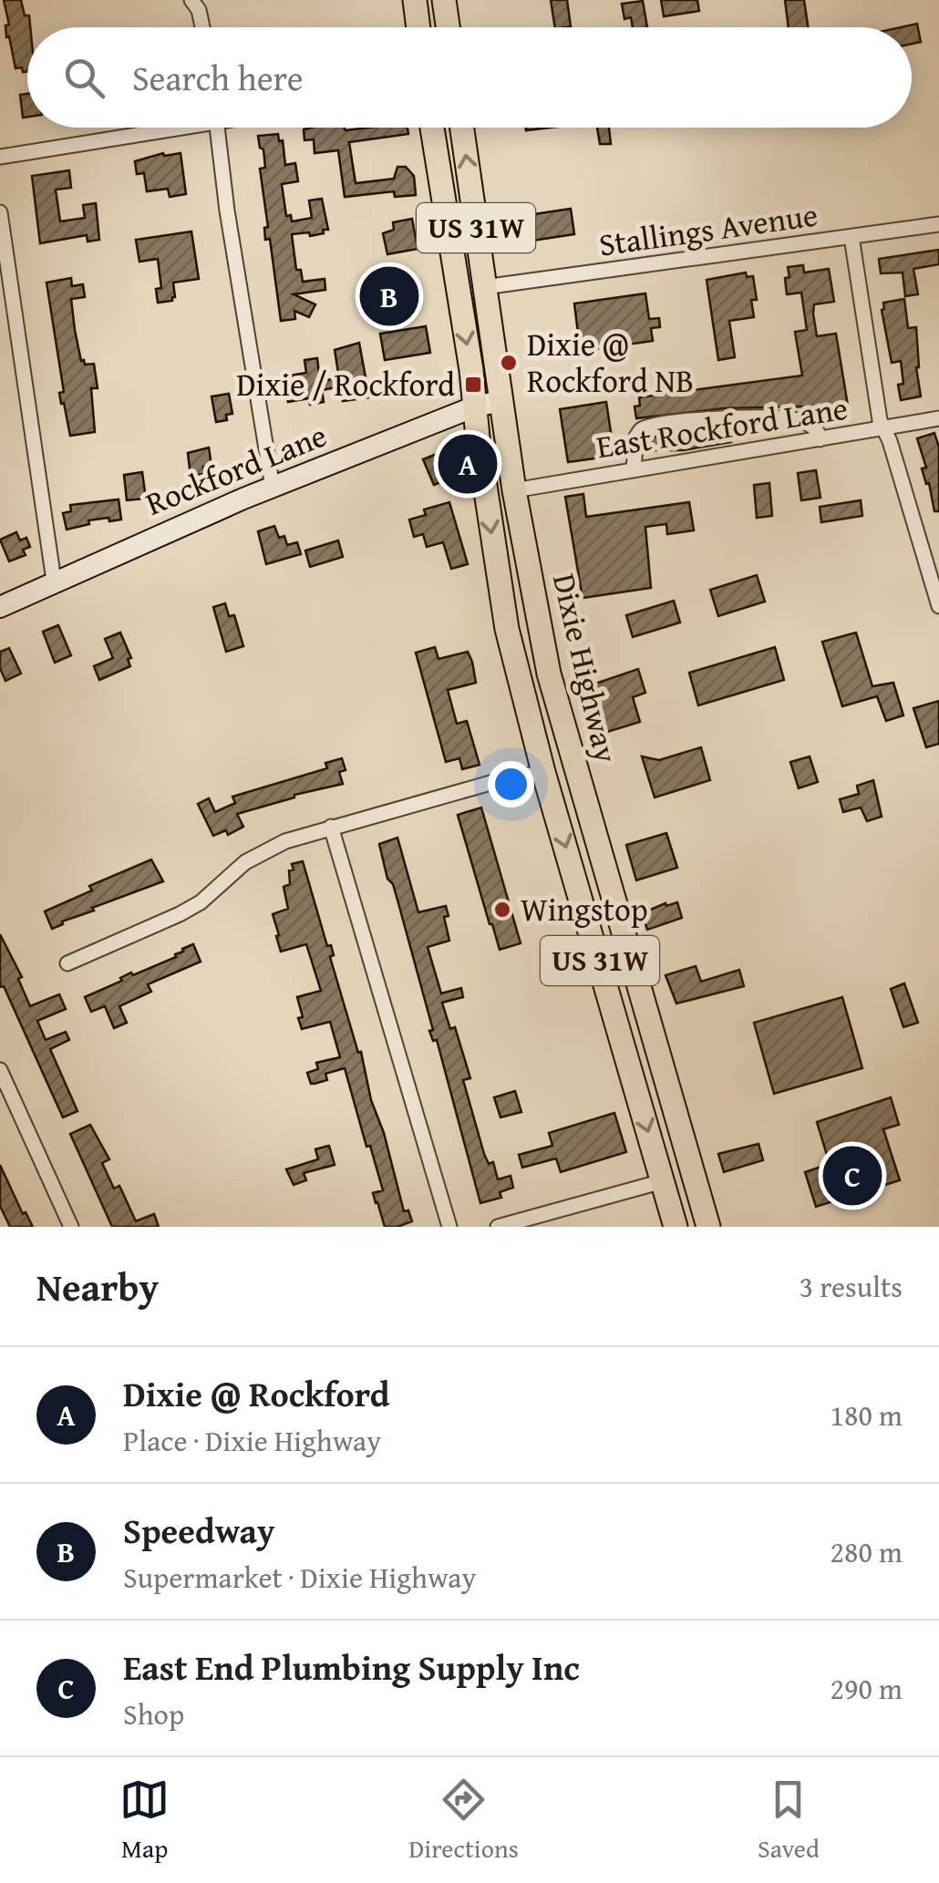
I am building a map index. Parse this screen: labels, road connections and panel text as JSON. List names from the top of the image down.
{
  "streets": {
    "main road": ["US 31W", "Rockford Lane", "Dixie Highway"],
    "street": ["Stallings Avenue", "East Rockford Lane"]
  },
  "crossings": [
    ["Stallings Avenue", "Dixie Highway"],
    ["East Rockford Lane", "Dixie Highway"],
    ["Rockford Lane", "Dixie Highway"]
  ],
  "places": {
    "other": ["Dixie @ Rockford NB", "Wingstop"],
    "transit": ["Dixie / Rockford"]
  },
  "page": {
    "search": "Search here",
    "pins": ["B", "A", "C"],
    "heading": ["Nearby", "3 results"],
    "list": [
      {
        "mark": "A",
        "name": "Dixie @ Rockford",
        "note": "Place · Dixie Highway",
        "value": "180 m"
      },
      {
        "mark": "B",
        "name": "Speedway",
        "note": "Supermarket · Dixie Highway",
        "value": "280 m"
      },
      {
        "mark": "C",
        "name": "East End Plumbing Supply Inc",
        "note": "Shop",
        "value": "290 m"
      }
    ],
    "nav": ["Map", "Directions", "Saved"]
  }
}
